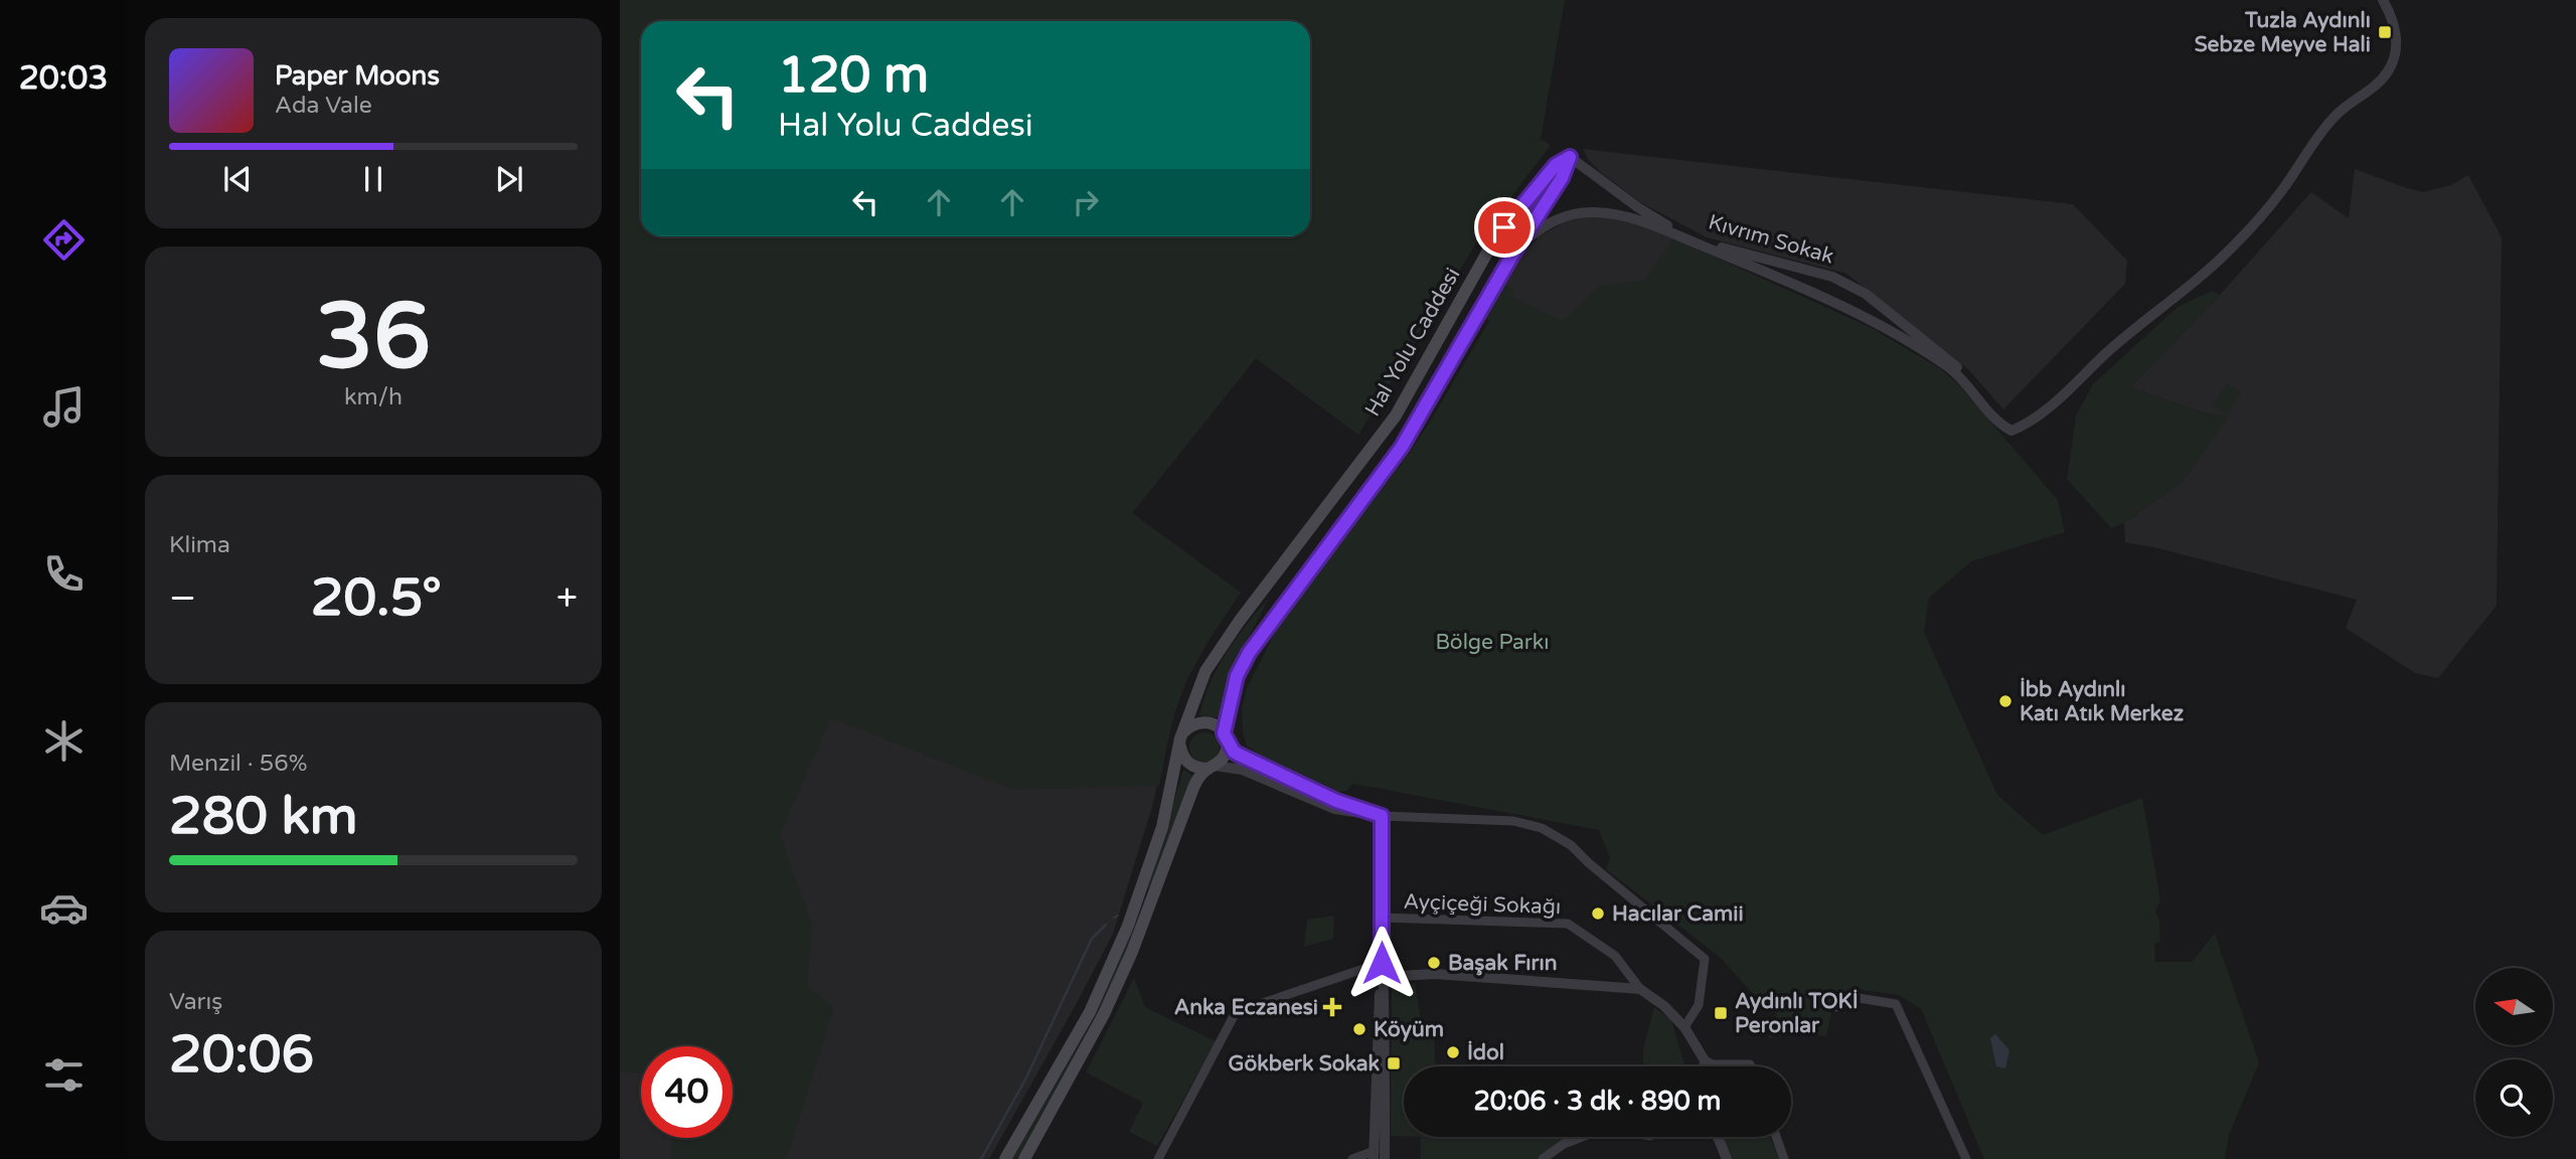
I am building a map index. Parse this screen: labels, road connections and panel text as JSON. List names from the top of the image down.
{
  "streets": {
    "main road": ["Hal Yolu Caddesi"],
    "street": ["Kıvrım Sokak", "Ayçiçeği Sokağı"]
  },
  "crossings": [
    ["Kıvrım Sokak", "Hal Yolu Caddesi"]
  ],
  "parks": ["Bölge Parkı"],
  "places": {
    "transit": ["Tuzla Aydınlı Sebze Meyve Hali", "Aydınlı TOKİ Peronlar", "Gökberk Sokak"],
    "other": [
      "İbb Aydınlı Katı Atık Merkez",
      "Hacılar Camii",
      "Başak Fırın",
      "Köyüm",
      "İdol"
    ],
    "health": ["Anka Eczanesi"]
  },
  "north": "left",
  "page": {
    "tabs": "20:03",
    "turn": ["120 m", "Hal Yolu Caddesi"],
    "song": ["Paper Moons", "Ada Vale"],
    "tile": [
      ["36", "km/h"],
      "Klima",
      ["Menzil · 56%", "280 km"],
      ["Varış", "20:06"]
    ],
    "heat": ["−", "20.5°", "+"],
    "limit": "40",
    "trip": "20:06 · 3 dk · 890 m"
  }
}
